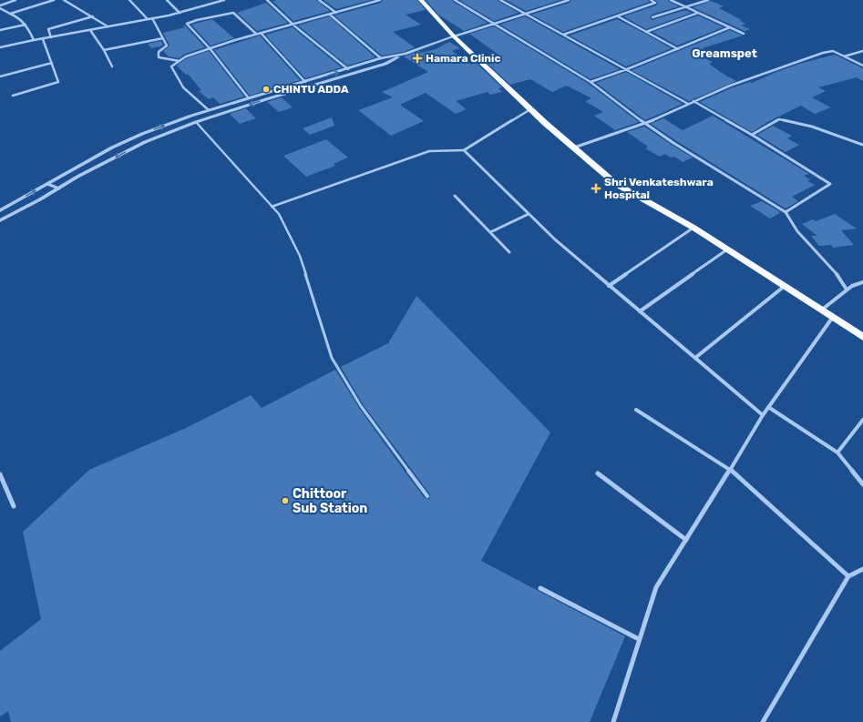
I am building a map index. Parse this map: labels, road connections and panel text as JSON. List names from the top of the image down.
{
  "districts": ["Greamspet"],
  "places": {
    "health": ["Hamara Clinic", "Shri Venkateshwara Hospital"],
    "other": ["CHINTU ADDA", "Chittoor Sub Station"]
  }
}
